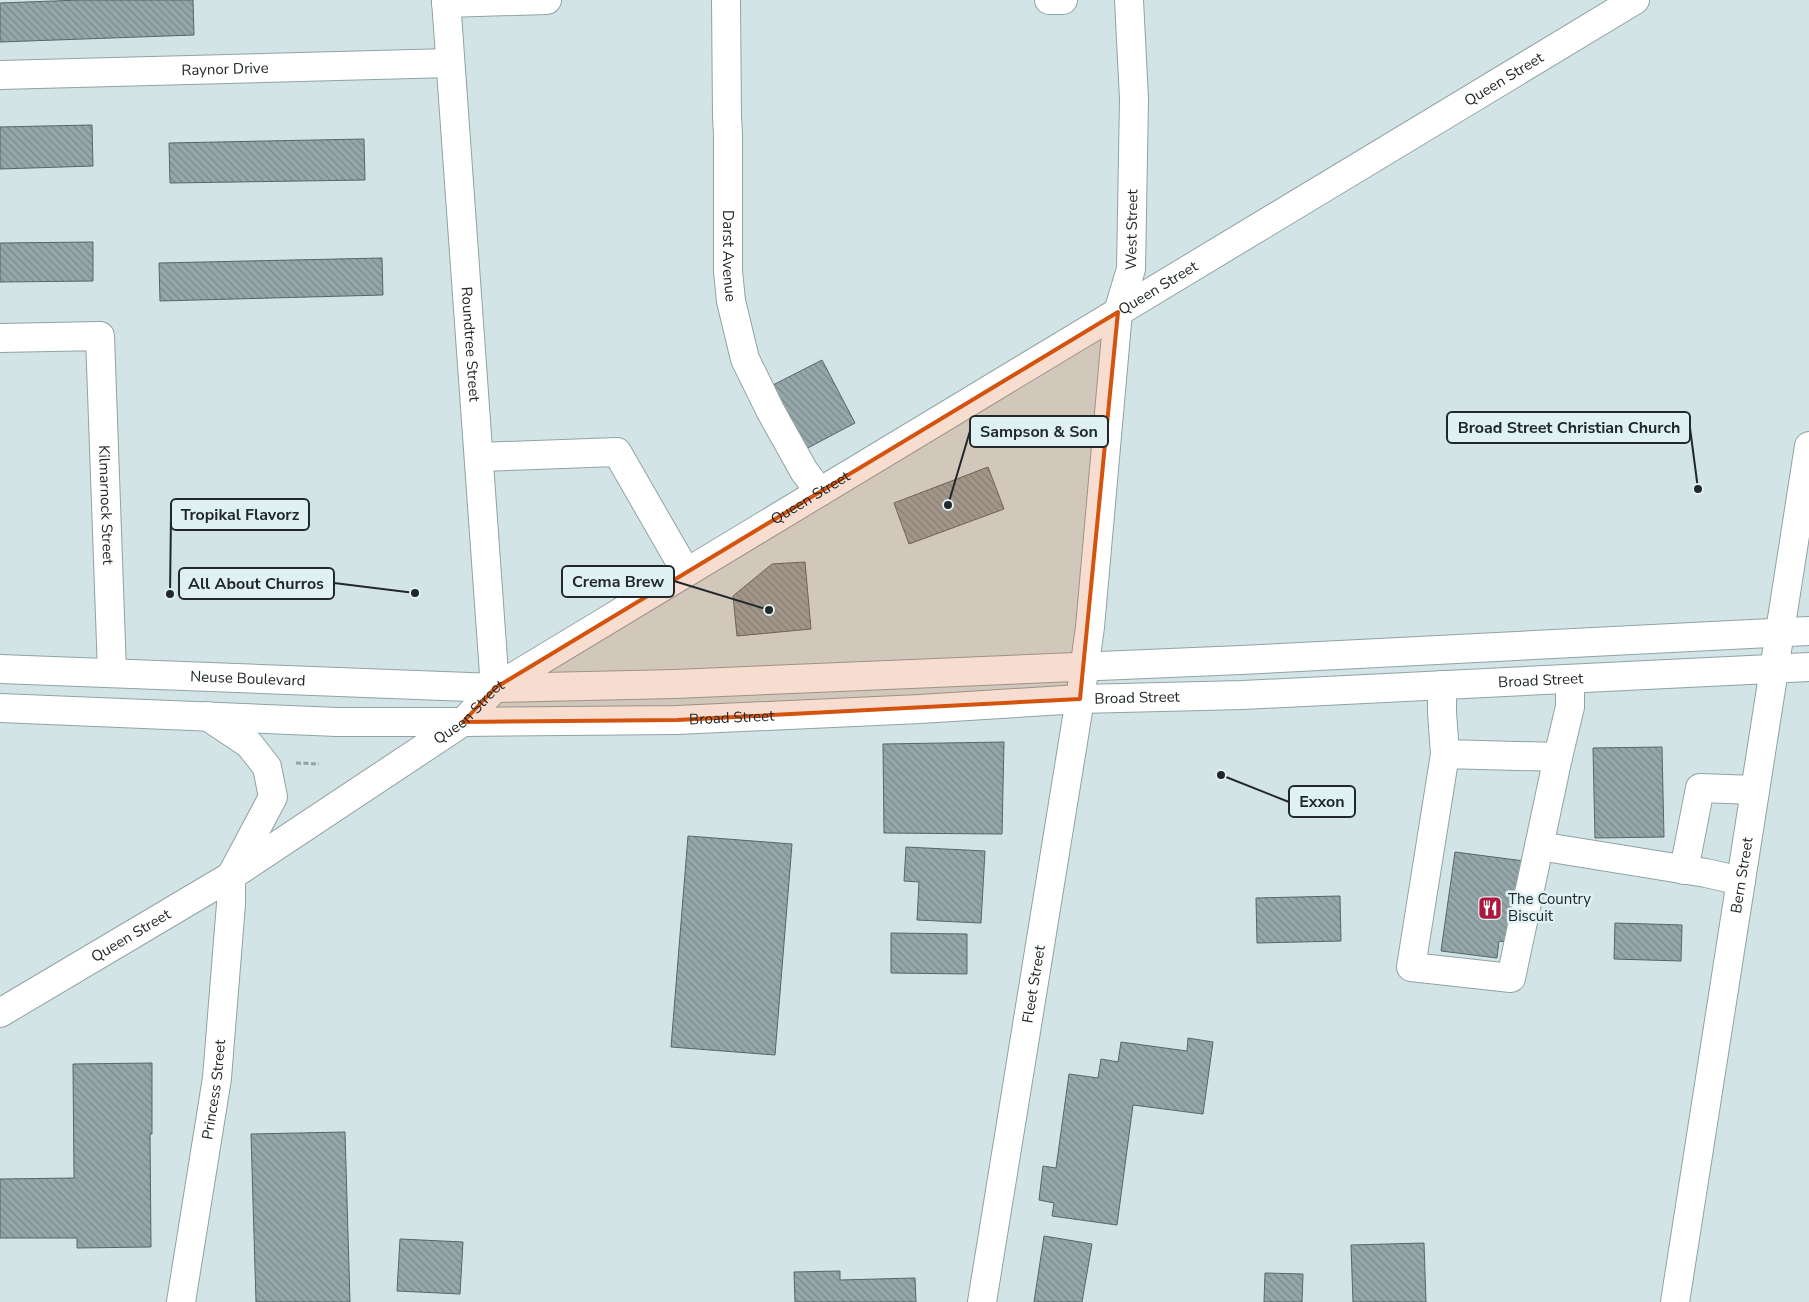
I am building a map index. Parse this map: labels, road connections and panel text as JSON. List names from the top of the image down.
{
  "streets": {
    "street": [
      "Raynor Drive",
      "Queen Street",
      "West Street",
      "Darst Avenue",
      "Roundtree Street",
      "Kilmarnock Street",
      "Neuse Boulevard",
      "Broad Street",
      "Bern Street",
      "Fleet Street",
      "Princess Street"
    ]
  },
  "crossings": [
    ["Raynor Drive", "Roundtree Street"],
    ["Queen Street", "West Street"],
    ["Queen Street", "Darst Avenue"],
    ["Queen Street", "Roundtree Street"],
    ["Queen Street", "Neuse Boulevard"],
    ["Queen Street", "Broad Street"],
    ["Queen Street", "Princess Street"],
    ["West Street", "Fleet Street"],
    ["Roundtree Street", "Neuse Boulevard"],
    ["Kilmarnock Street", "Neuse Boulevard"],
    ["Broad Street", "Bern Street"],
    ["Broad Street", "Fleet Street"]
  ],
  "places": {
    "other": [
      "Broad Street Christian Church",
      "Sampson & Son",
      "All About Churros",
      "Tropikal Flavorz",
      "Crema Brew",
      "Exxon"
    ],
    "restaurant": ["The Country Biscuit"]
  }
}
